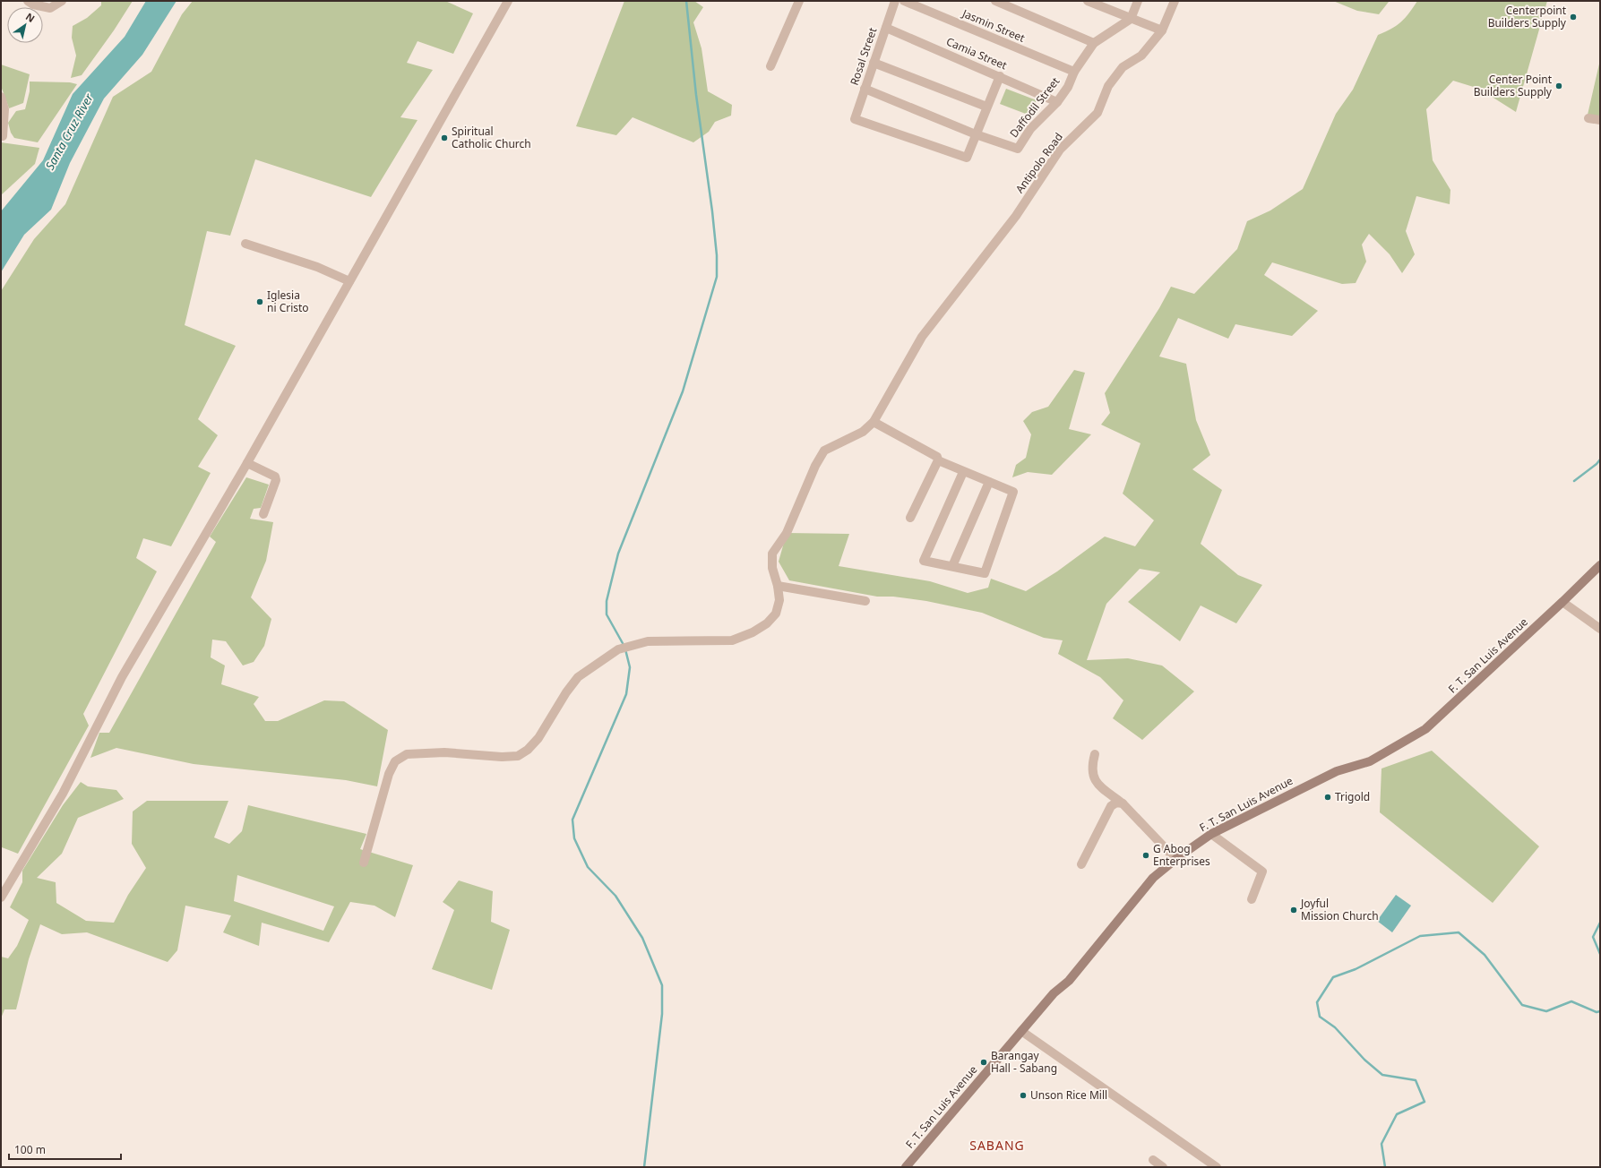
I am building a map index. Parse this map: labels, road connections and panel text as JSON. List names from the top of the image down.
{
  "streets": {
    "main road": ["F. T. San Luis Avenue"],
    "street": [
      "Jasmin Street",
      "Camia Street",
      "Rosal Street",
      "Daffodil Street",
      "Antipolo Road"
    ]
  },
  "crossings": [
    ["Jasmin Street", "Daffodil Street"],
    ["Camia Street", "Rosal Street"],
    ["Camia Street", "Daffodil Street"],
    ["Rosal Street", "Daffodil Street"]
  ],
  "districts": ["SABANG"],
  "water": ["Santa Cruz River"],
  "places": [
    "Centerpoint Builders Supply",
    "Center Point Builders Supply",
    "Spiritual Catholic Church",
    "Iglesia ni Cristo",
    "Trigold",
    "G Abog Enterprises",
    "Joyful Mission Church",
    "Barangay Hall - Sabang",
    "Unson Rice Mill"
  ],
  "scale_bar": "100 m",
  "north": "top right"
}
